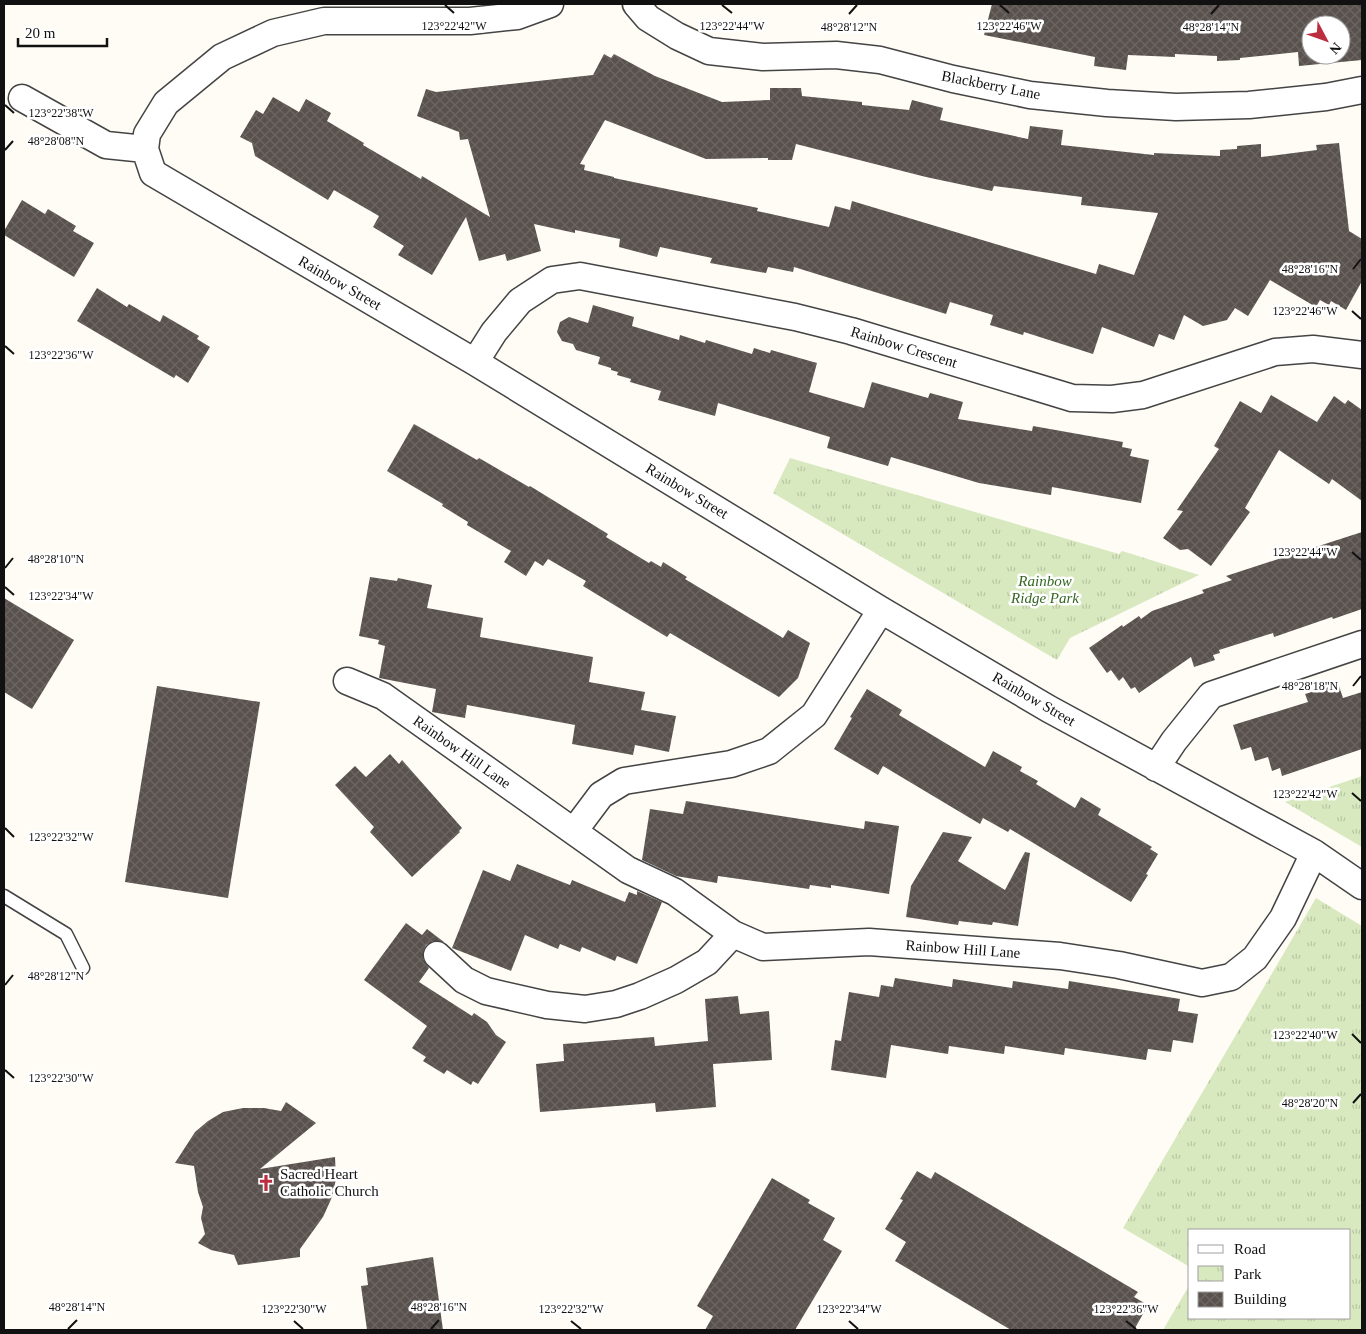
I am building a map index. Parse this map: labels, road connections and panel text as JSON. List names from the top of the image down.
{
  "streets": {
    "street": [
      "Blackberry Lane",
      "Rainbow Street",
      "Rainbow Crescent",
      "Rainbow Hill Lane"
    ]
  },
  "crossings": [
    ["Rainbow Street", "Rainbow Crescent"],
    ["Rainbow Street", "Rainbow Hill Lane"]
  ],
  "parks": ["Rainbow Ridge Park"],
  "places": {
    "church": ["Sacred Heart Catholic Church"]
  },
  "legend": ["Road", "Park", "Building"],
  "scale_bar": "20 m",
  "north": "bottom right",
  "coordinates": [
    "123°22'42\"W",
    "123°22'44\"W",
    "123°22'46\"W",
    "48°28'12\"N",
    "48°28'14\"N",
    "123°22'38\"W",
    "48°28'08\"N",
    "48°28'16\"N",
    "123°22'36\"W",
    "48°28'10\"N",
    "123°22'34\"W",
    "48°28'18\"N",
    "123°22'32\"W",
    "123°22'40\"W",
    "123°22'30\"W",
    "48°28'20\"N"
  ]
}
